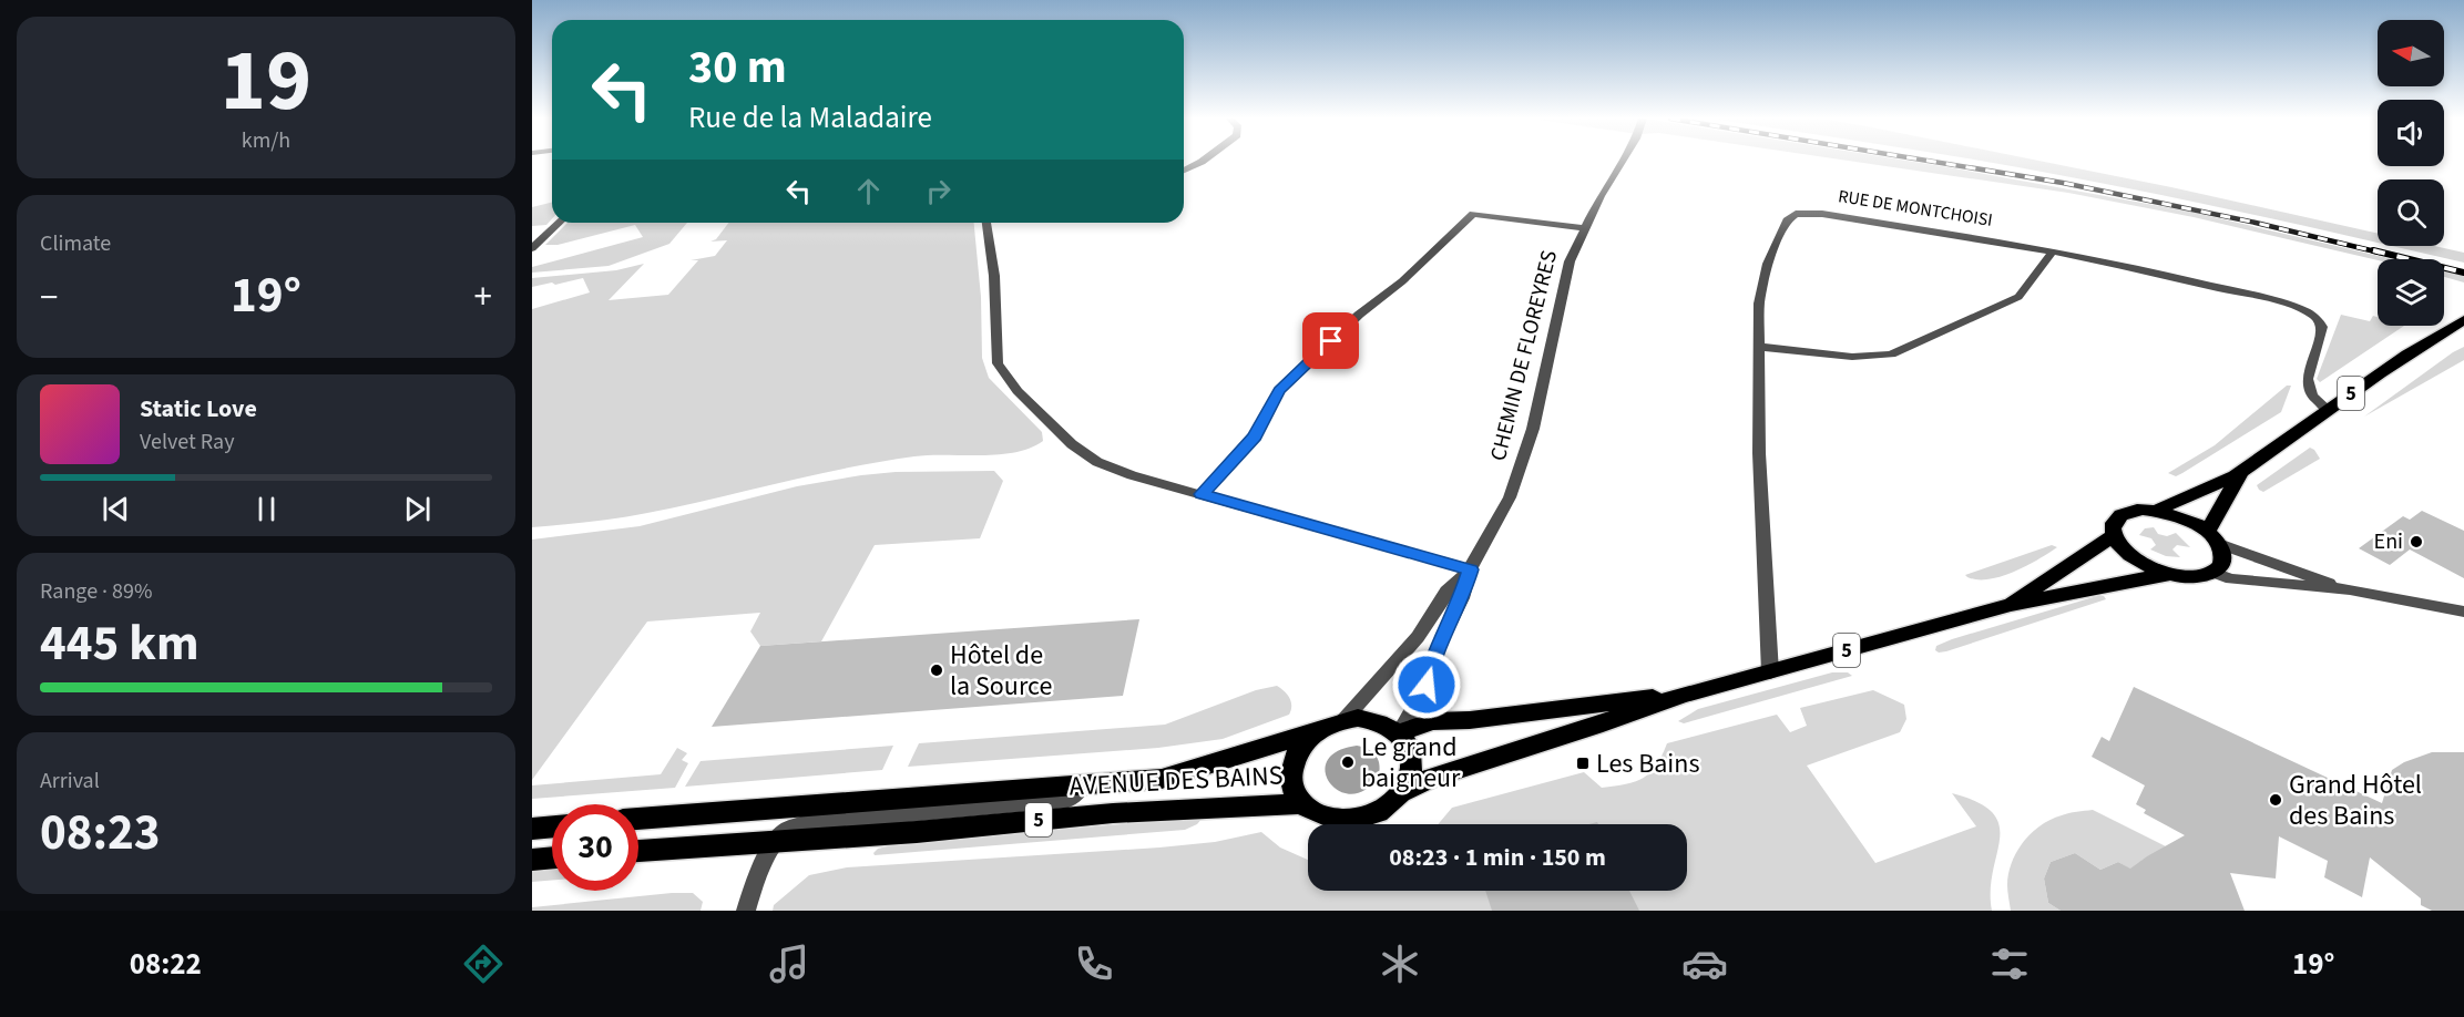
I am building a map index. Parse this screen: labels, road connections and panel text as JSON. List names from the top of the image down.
{
  "streets": {
    "main road": ["5", "AVENUE DES BAINS"],
    "street": ["RUE DE MONTCHOISI", "CHEMIN DE FLOREYRES"]
  },
  "crossings": [
    ["RUE DE MONTCHOISI", "5"],
    ["CHEMIN DE FLOREYRES", "5"],
    ["CHEMIN DE FLOREYRES", "AVENUE DES BAINS"],
    ["5", "AVENUE DES BAINS"]
  ],
  "places": {
    "other": [
      "Eni",
      "Hôtel de la Source",
      "Le grand baigneur",
      "Grand Hôtel des Bains"
    ],
    "transit": ["Les Bains"]
  },
  "north": "left",
  "page": {
    "tile": [
      ["19", "km/h"],
      "Climate",
      ["Range · 89%", "445 km"],
      ["Arrival", "08:23"]
    ],
    "turn": ["30 m", "Rue de la Maladaire"],
    "heat": ["−", "19°", "+"],
    "song": ["Static Love", "Velvet Ray"],
    "limit": "30",
    "trip": "08:23 · 1 min · 150 m",
    "tabs": ["08:22", "19°"]
  }
}
